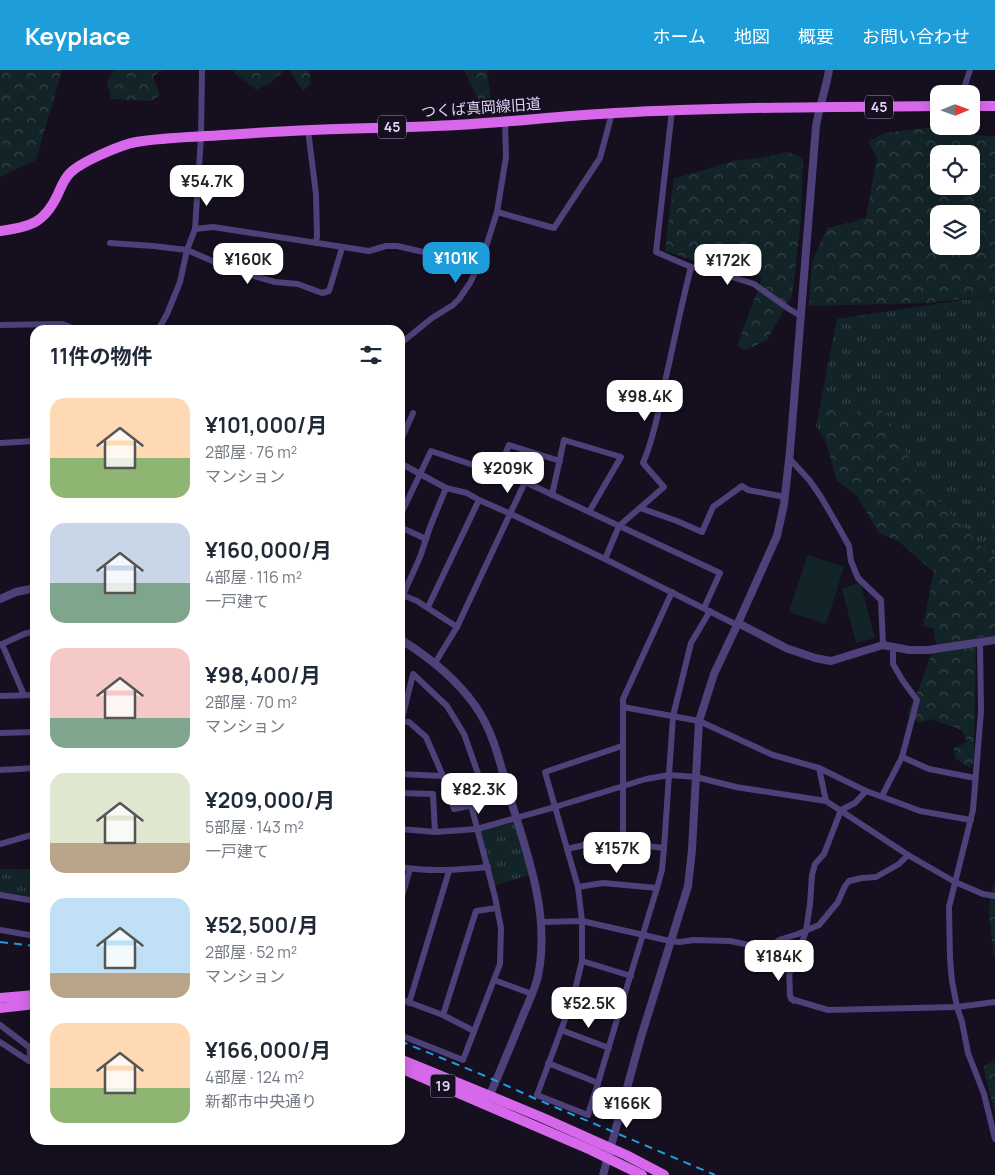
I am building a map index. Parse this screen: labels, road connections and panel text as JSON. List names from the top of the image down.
{
  "streets": {
    "main road": ["45", "つくば真岡線旧道", "19"]
  },
  "north": "right",
  "page": {
    "header": "Keyplace",
    "nav": [
      "ホーム",
      "地図",
      "概要",
      "お問い合わせ"
    ],
    "price": [
      "¥54.7K",
      "¥101K",
      "¥160K",
      "¥172K",
      "¥98.4K",
      "¥209K",
      "¥82.3K",
      "¥157K",
      "¥184K",
      "¥52.5K",
      "¥166K"
    ],
    "heading": "11件の物件",
    "list": [
      {
        "name": "¥101,000/月",
        "note": "2部屋 · 76 m² · マンション"
      },
      {
        "name": "¥160,000/月",
        "note": "4部屋 · 116 m² · 一戸建て"
      },
      {
        "name": "¥98,400/月",
        "note": "2部屋 · 70 m² · マンション"
      },
      {
        "name": "¥209,000/月",
        "note": "5部屋 · 143 m² · 一戸建て"
      },
      {
        "name": "¥52,500/月",
        "note": "2部屋 · 52 m² · マンション"
      },
      {
        "name": "¥166,000/月",
        "note": "4部屋 · 124 m² · 新都市中央通り"
      }
    ]
  }
}
